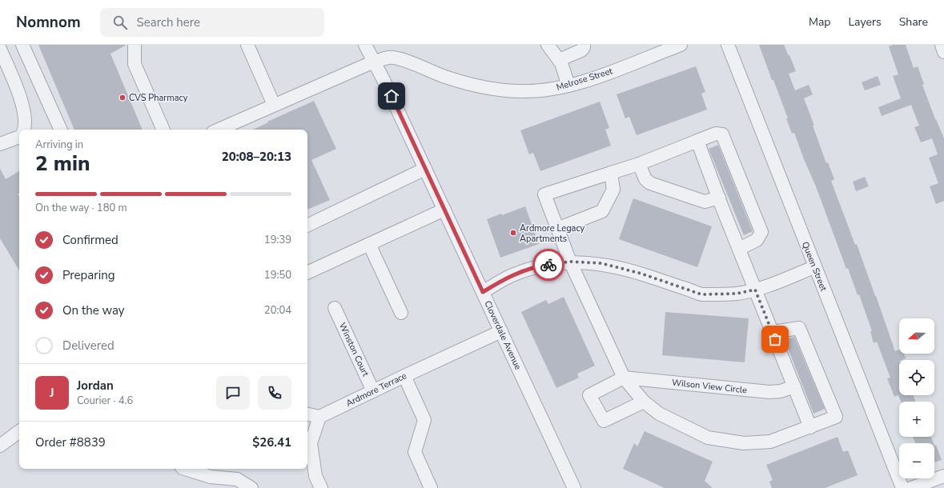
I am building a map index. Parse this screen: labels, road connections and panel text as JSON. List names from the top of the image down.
{
  "streets": {
    "street": [
      "Melrose Street",
      "Queen Street",
      "Cloverdale Avenue",
      "Winston Court",
      "Wilson View Circle",
      "Ardmore Terrace"
    ]
  },
  "crossings": [
    ["Melrose Street", "Cloverdale Avenue"],
    ["Cloverdale Avenue", "Ardmore Terrace"],
    ["Winston Court", "Ardmore Terrace"]
  ],
  "places": ["CVS Pharmacy", "Ardmore Legacy Apartments"],
  "north": "left",
  "page": {
    "header": "Nomnom",
    "search": "Search here",
    "nav": ["Map", "Layers", "Share"],
    "heading": ["2 min", "Arriving in", "20:08–20:13"],
    "panel": [
      "Jordan",
      "Courier · 4.6",
      "Order #8839",
      "$26.41"
    ],
    "bar": "On the way · 180 m",
    "list": [
      ["Confirmed", "19:39"],
      ["Preparing", "19:50"],
      ["On the way", "20:04"],
      "Delivered"
    ],
    "map_buttons": ["+", "−"],
    "round": "J"
  }
}
